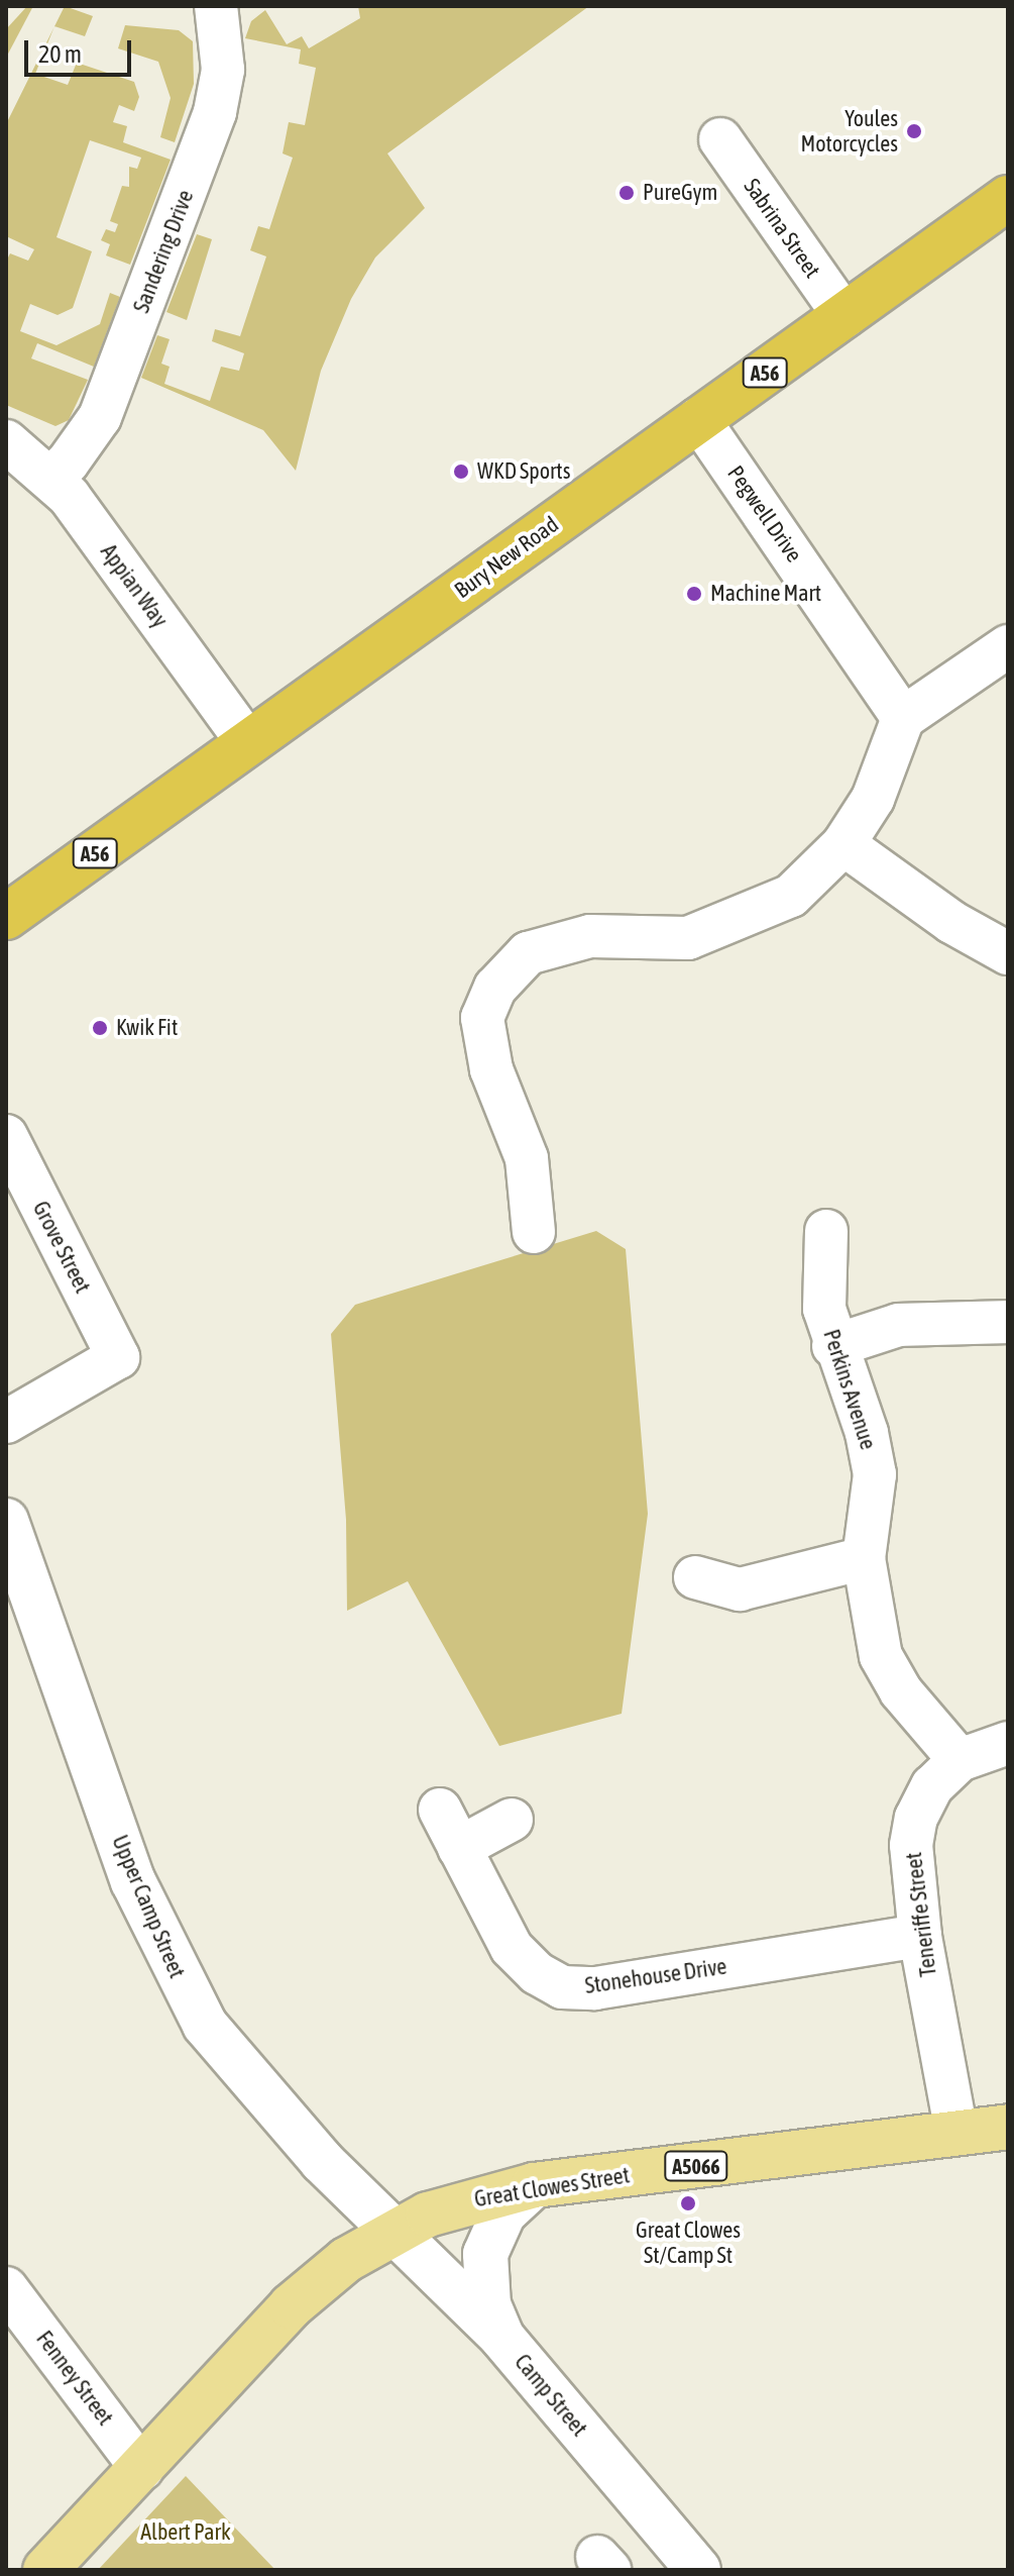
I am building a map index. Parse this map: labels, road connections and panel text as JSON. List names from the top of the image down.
{
  "streets": {
    "highway": ["A56", "Bury New Road"],
    "main road": [
      "Upper Camp Street",
      "A5066",
      "Great Clowes Street",
      "Camp Street"
    ],
    "street": [
      "Sabrina Street",
      "Sandering Drive",
      "Pegwell Drive",
      "Appian Way",
      "Grove Street",
      "Perkins Avenue",
      "Teneriffe Street",
      "Stonehouse Drive",
      "Fenney Street"
    ]
  },
  "crossings": [
    ["Sabrina Street", "Bury New Road"],
    ["Sandering Drive", "Appian Way"],
    ["Pegwell Drive", "Bury New Road"],
    ["Bury New Road", "Appian Way"],
    ["Perkins Avenue", "Teneriffe Street"],
    ["Upper Camp Street", "Great Clowes Street"],
    ["Upper Camp Street", "Camp Street"],
    ["Teneriffe Street", "Stonehouse Drive"],
    ["Teneriffe Street", "Great Clowes Street"],
    ["Great Clowes Street", "Fenney Street"],
    ["Great Clowes Street", "Camp Street"]
  ],
  "parks": ["Albert Park"],
  "places": [
    "Youles Motorcycles",
    "PureGym",
    "WKD Sports",
    "Machine Mart",
    "Kwik Fit",
    "Great Clowes St/Camp St"
  ],
  "scale_bar": "20 m"
}
